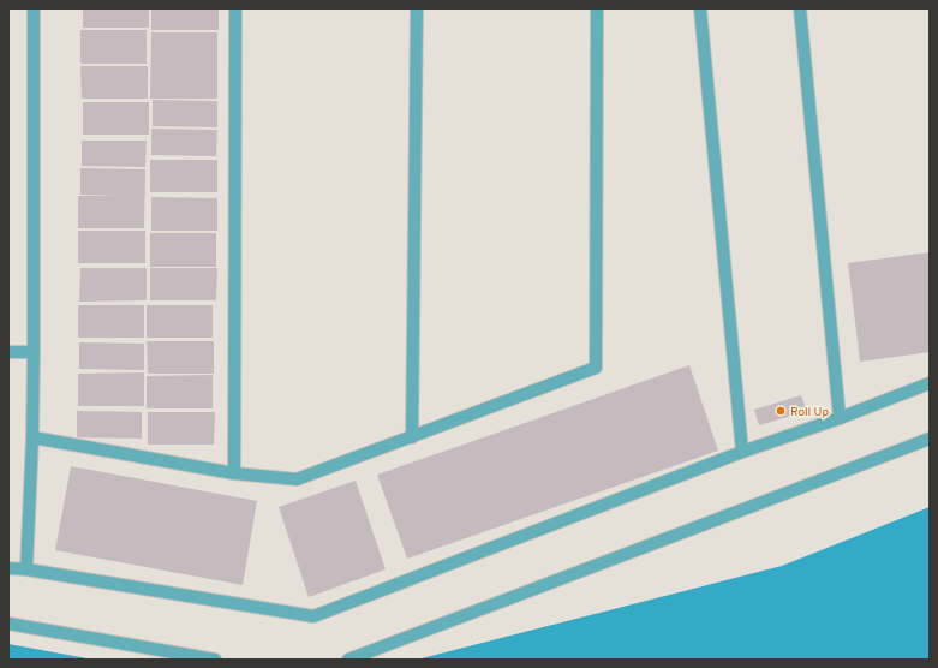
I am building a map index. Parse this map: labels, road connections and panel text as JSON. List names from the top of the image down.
{
  "places": ["Roll Up"]
}
